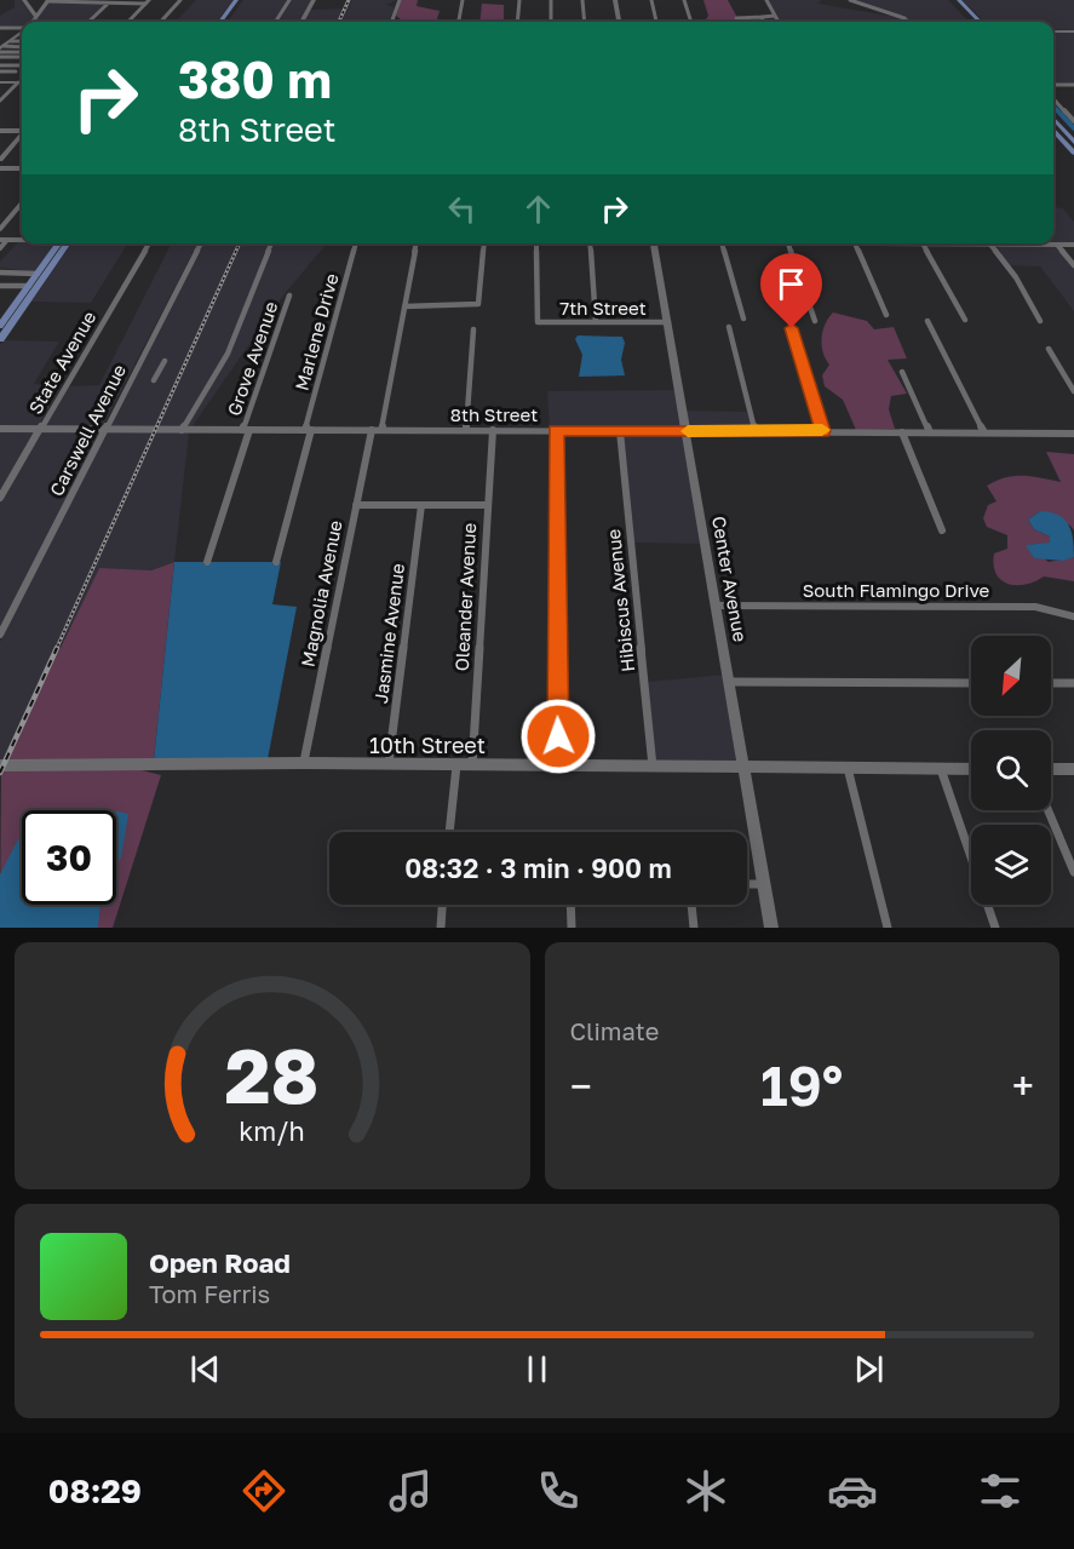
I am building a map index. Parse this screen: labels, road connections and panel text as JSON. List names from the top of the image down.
{
  "streets": {
    "street": [
      "7th Street",
      "Marlene Drive",
      "Grove Avenue",
      "State Avenue",
      "8th Street",
      "Carswell Avenue",
      "Center Avenue",
      "South Flamingo Drive",
      "Magnolia Avenue",
      "Oleander Avenue",
      "Hibiscus Avenue",
      "Jasmine Avenue",
      "10th Street"
    ]
  },
  "crossings": [
    ["7th Street", "Center Avenue"],
    ["Marlene Drive", "8th Street"],
    ["Grove Avenue", "8th Street"],
    ["State Avenue", "8th Street"],
    ["8th Street", "Carswell Avenue"],
    ["8th Street", "Center Avenue"],
    ["8th Street", "Magnolia Avenue"],
    ["8th Street", "Oleander Avenue"],
    ["8th Street", "Hibiscus Avenue"],
    ["Center Avenue", "South Flamingo Drive"],
    ["Center Avenue", "10th Street"],
    ["Magnolia Avenue", "10th Street"],
    ["Oleander Avenue", "10th Street"],
    ["Hibiscus Avenue", "10th Street"],
    ["Jasmine Avenue", "10th Street"]
  ],
  "north": "bottom left",
  "page": {
    "turn": ["380 m", "8th Street"],
    "limit": "30",
    "trip": "08:32 · 3 min · 900 m",
    "tile": "Climate",
    "heat": ["−", "19°", "+"],
    "song": ["Open Road", "Tom Ferris"],
    "tabs": "08:29",
    "gauge": ["28", "km/h"]
  }
}
